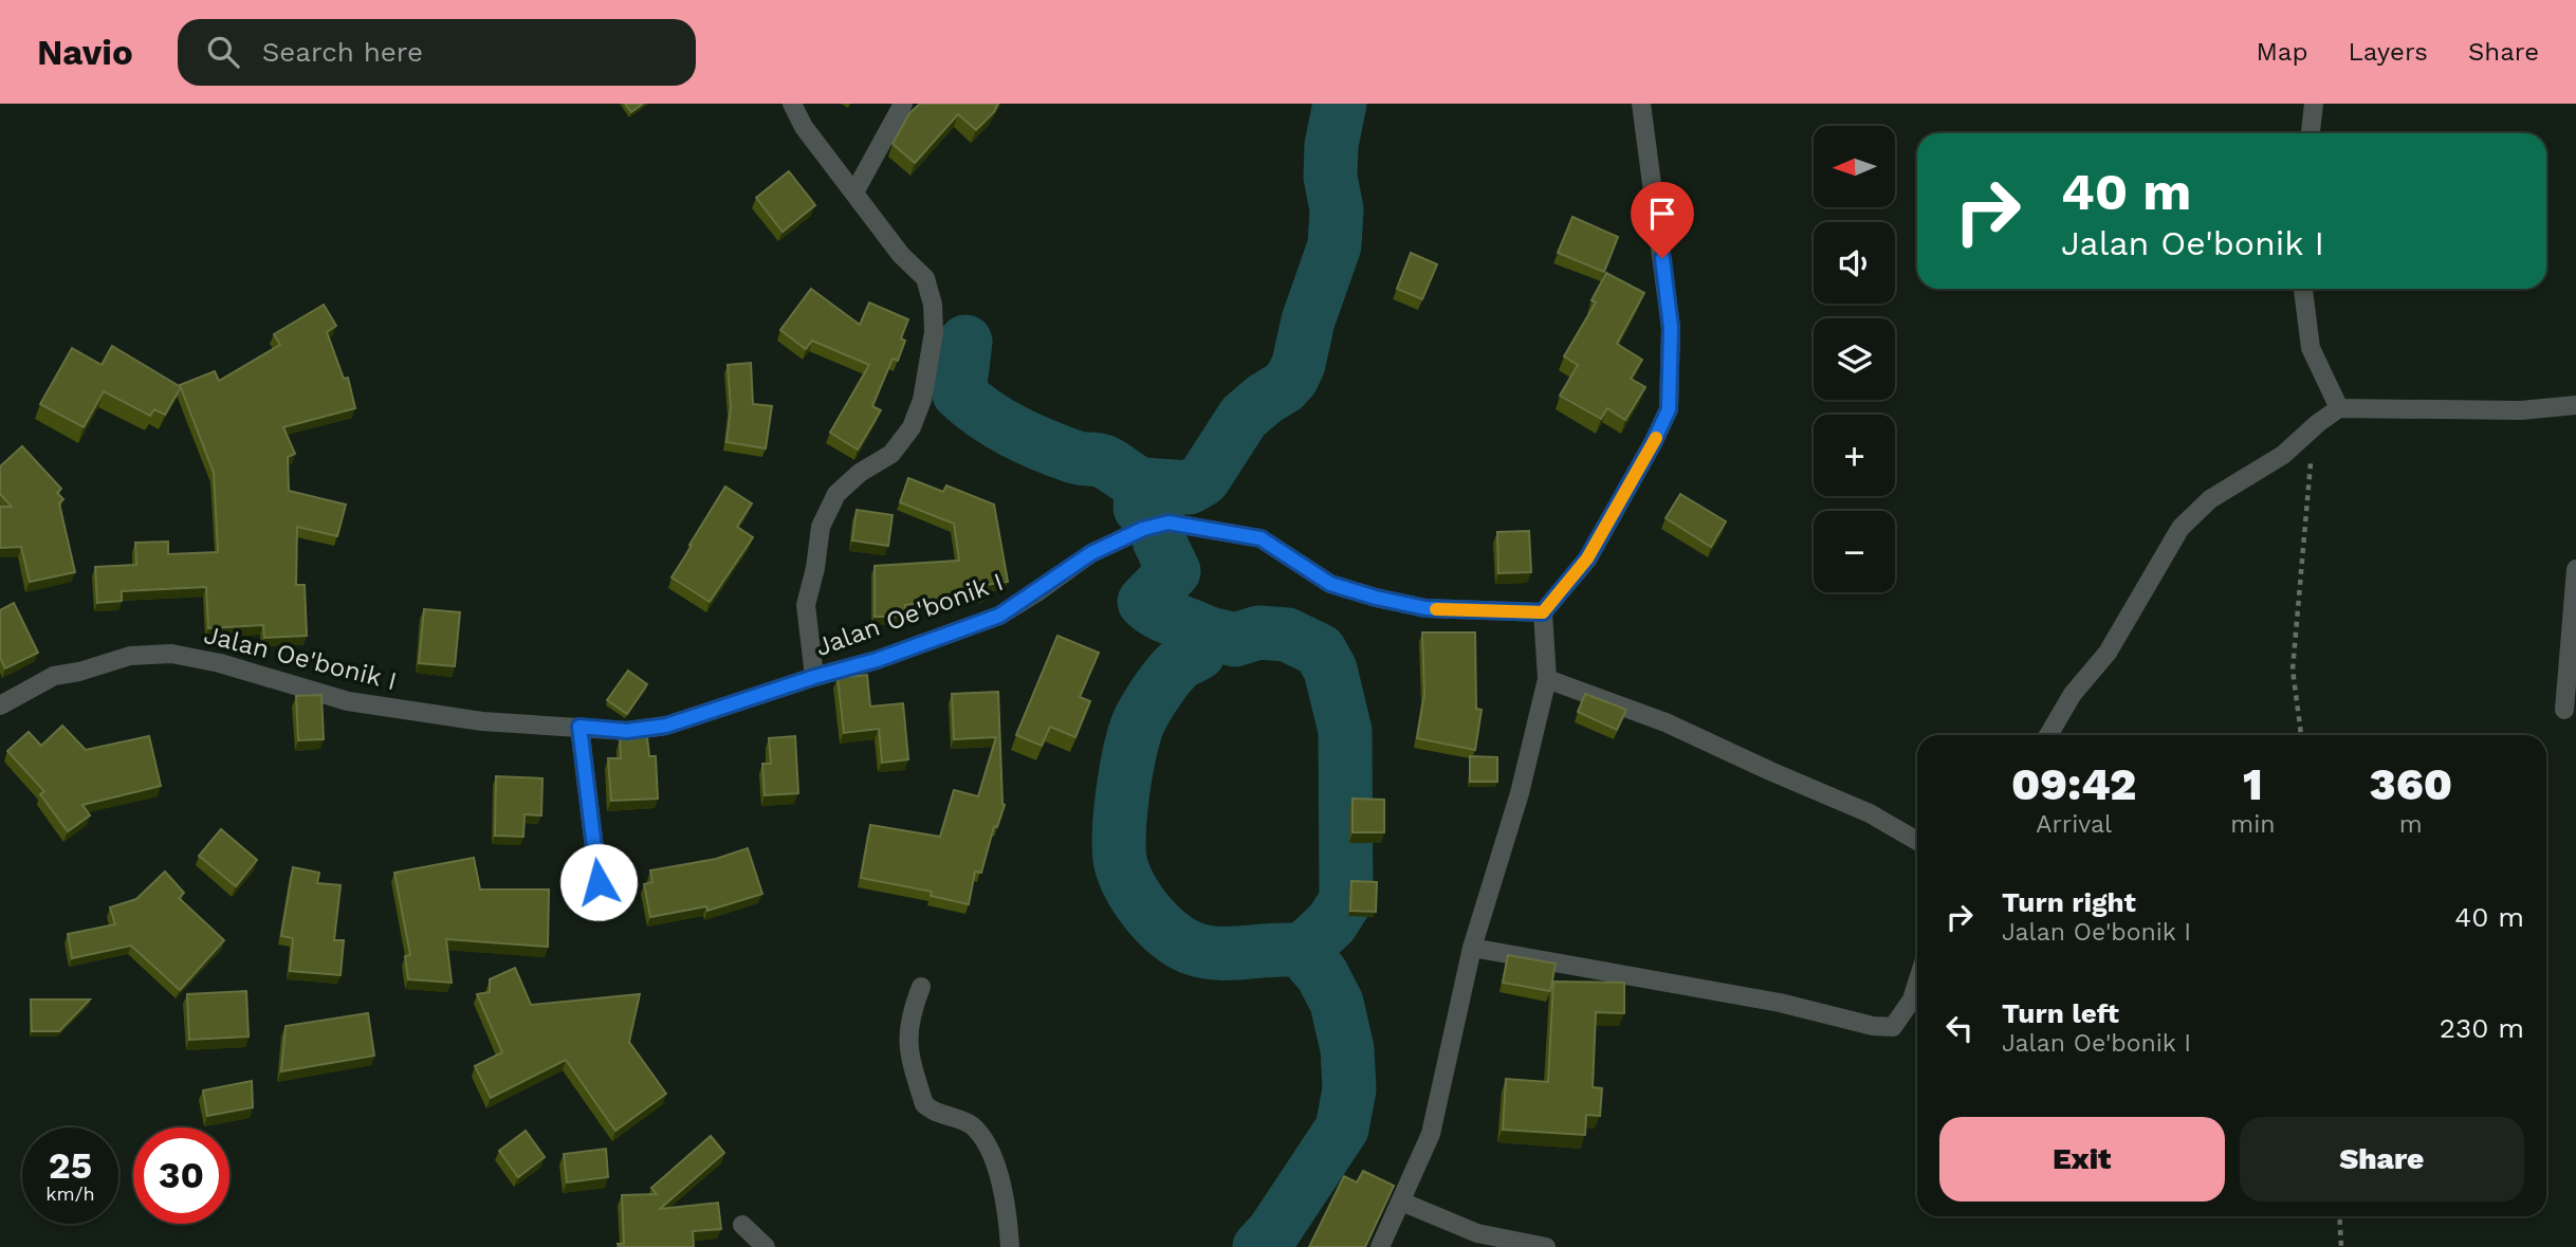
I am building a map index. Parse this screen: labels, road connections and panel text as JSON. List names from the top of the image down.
{
  "streets": {
    "street": ["Jalan Oe'bonik I"]
  },
  "north": "left",
  "page": {
    "header": "Navio",
    "search": "Search here",
    "nav": ["Map", "Layers", "Share"],
    "map_buttons": ["+", "−"],
    "turn": ["40 m", "Jalan Oe'bonik I"],
    "eta": [
      "09:42",
      "Arrival",
      "1",
      "min",
      "360",
      "m"
    ],
    "list": [
      {
        "name": "Turn right",
        "note": "Jalan Oe'bonik I",
        "value": "40 m"
      },
      {
        "name": "Turn left",
        "note": "Jalan Oe'bonik I",
        "value": "230 m"
      }
    ],
    "buttons": ["Exit", "Share"],
    "speed": "25 km/h",
    "limit": "30"
  }
}
